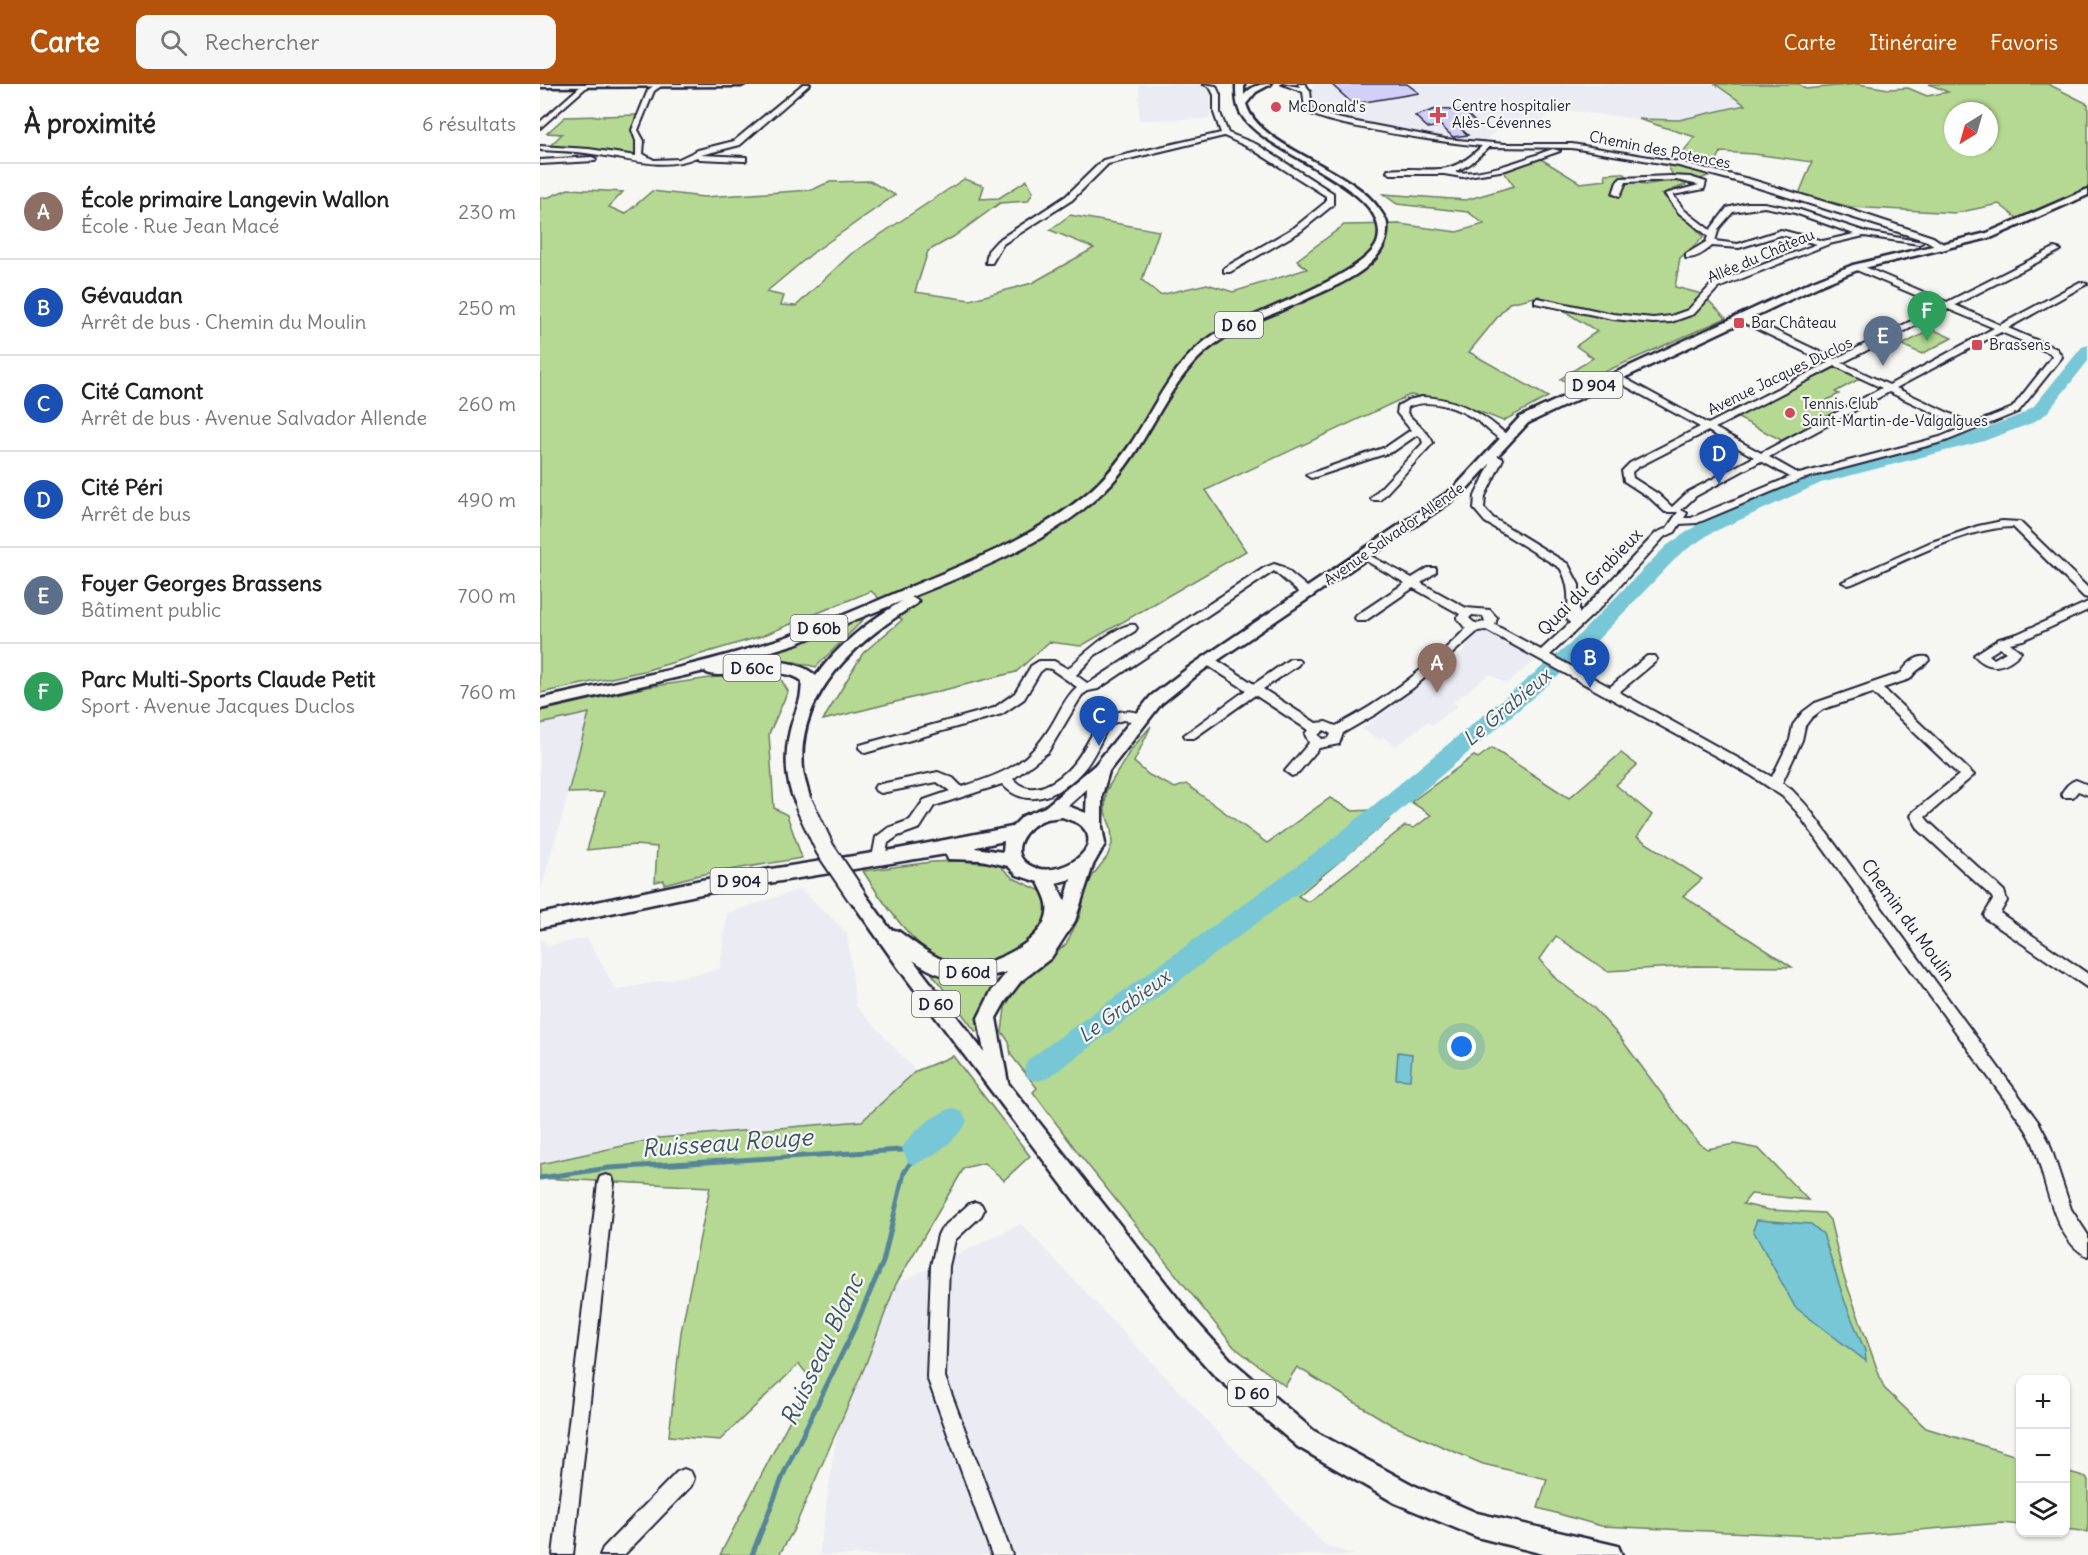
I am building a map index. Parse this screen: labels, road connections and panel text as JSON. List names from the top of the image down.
{
  "streets": {
    "main road": [
      "D 60",
      "D 904",
      "Avenue Salvador Allende",
      "D 60b",
      "D 60c",
      "D 60d"
    ],
    "street": [
      "Chemin des Potences",
      "Allée du Château",
      "Avenue Jacques Duclos",
      "Quai du Grabieux",
      "Chemin du Moulin"
    ]
  },
  "crossings": [
    ["Chemin des Potences", "D 904"],
    ["Chemin des Potences", "Avenue Salvador Allende"],
    ["D 60", "D 60b"],
    ["D 60", "D 60c"],
    ["D 60", "D 60d"],
    ["Avenue Jacques Duclos", "Quai du Grabieux"],
    ["D 904", "Avenue Salvador Allende"],
    ["D 904", "D 60d"],
    ["Avenue Salvador Allende", "D 60d"],
    ["Quai du Grabieux", "Chemin du Moulin"],
    ["D 60b", "D 60c"]
  ],
  "water": ["Le Grabieux", "Ruisseau Rouge", "Ruisseau Blanc"],
  "places": {
    "other": ["McDonald's", "Tennis Club Saint-Martin-de-Valgalgues"],
    "health": ["Centre hospitalier Alès-Cévennes"],
    "transit": ["Bar Château", "Brassens"]
  },
  "north": "bottom left",
  "page": {
    "header": "Carte",
    "search": "Rechercher",
    "nav": ["Carte", "Itinéraire", "Favoris"],
    "heading": ["À proximité", "6 résultats"],
    "list": [
      {
        "mark": "A",
        "name": "École primaire Langevin Wallon",
        "note": "École · Rue Jean Macé",
        "value": "230 m"
      },
      {
        "mark": "B",
        "name": "Gévaudan",
        "note": "Arrêt de bus · Chemin du Moulin",
        "value": "250 m"
      },
      {
        "mark": "C",
        "name": "Cité Camont",
        "note": "Arrêt de bus · Avenue Salvador Allende",
        "value": "260 m"
      },
      {
        "mark": "D",
        "name": "Cité Péri",
        "note": "Arrêt de bus",
        "value": "490 m"
      },
      {
        "mark": "E",
        "name": "Foyer Georges Brassens",
        "note": "Bâtiment public",
        "value": "700 m"
      },
      {
        "mark": "F",
        "name": "Parc Multi-Sports Claude Petit",
        "note": "Sport · Avenue Jacques Duclos",
        "value": "760 m"
      }
    ],
    "pins": [
      "F",
      "E",
      "D",
      "B",
      "A",
      "C"
    ],
    "map_buttons": ["+", "−"]
  }
}
